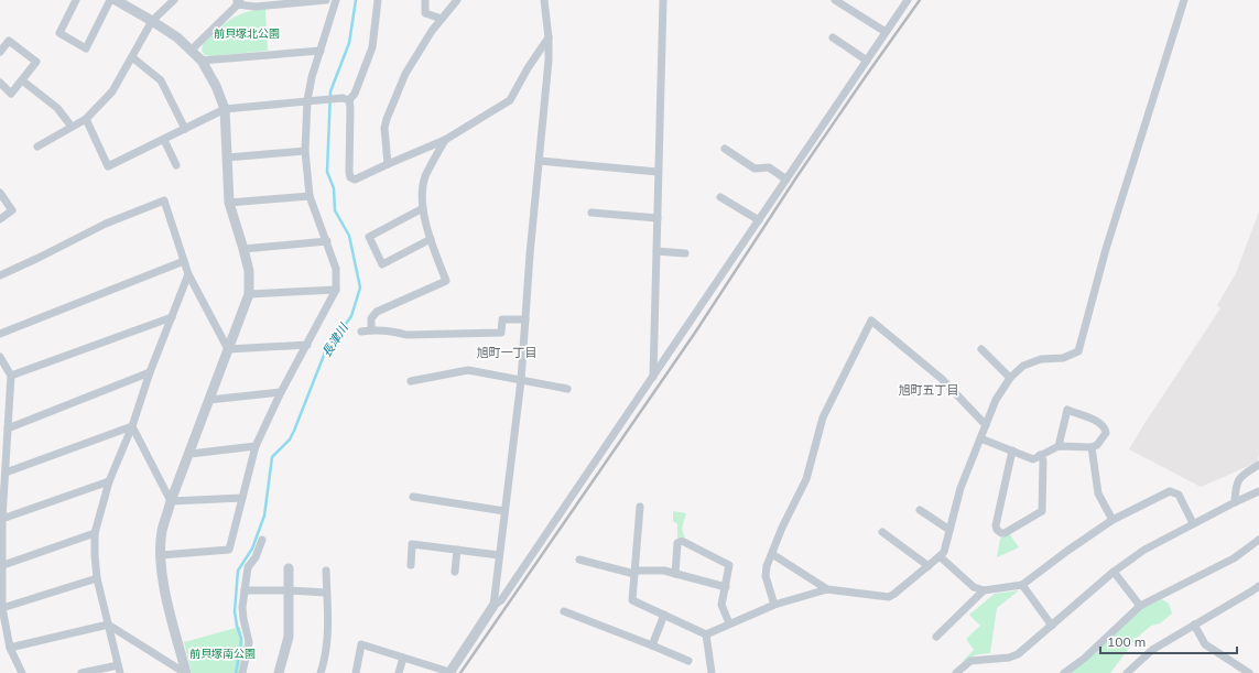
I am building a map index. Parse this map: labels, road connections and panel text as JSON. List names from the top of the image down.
{
  "districts": ["旭町一丁目", "旭町五丁目"],
  "water": ["長津川"],
  "parks": ["前貝塚北公園", "前貝塚南公園"],
  "scale_bar": "100 m"
}
